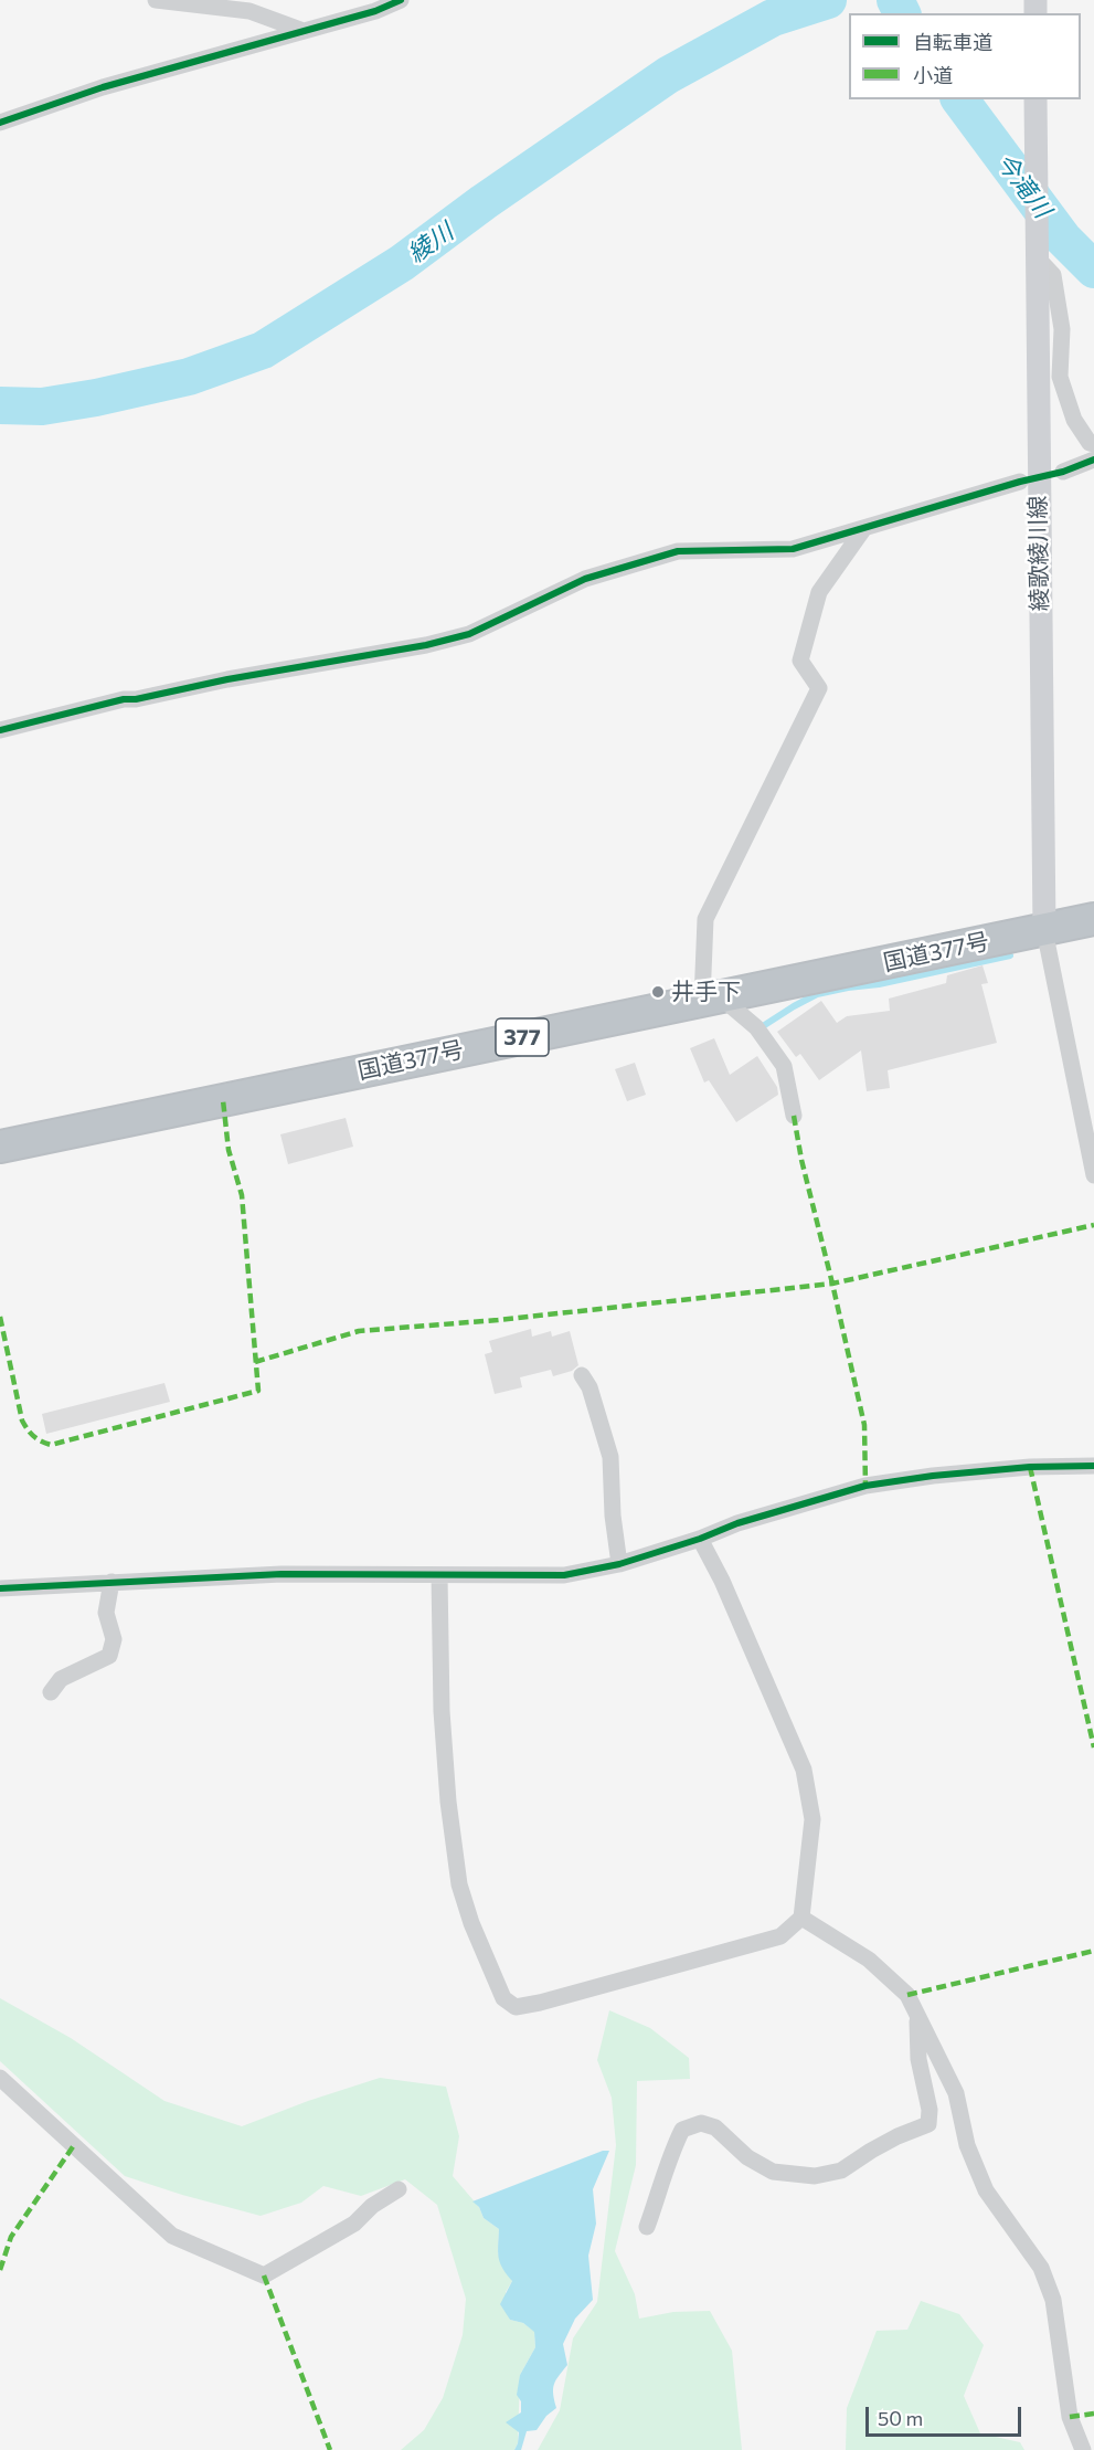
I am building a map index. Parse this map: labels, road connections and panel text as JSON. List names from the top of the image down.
{
  "streets": {
    "highway": ["国道377号", "377"],
    "main road": ["綾歌綾川線"]
  },
  "crossings": [
    ["綾歌綾川線", "国道377号"]
  ],
  "water": ["今滝川", "綾川"],
  "places": ["井手下"],
  "legend": ["自転車道", "小道"],
  "scale_bar": "50 m"
}
